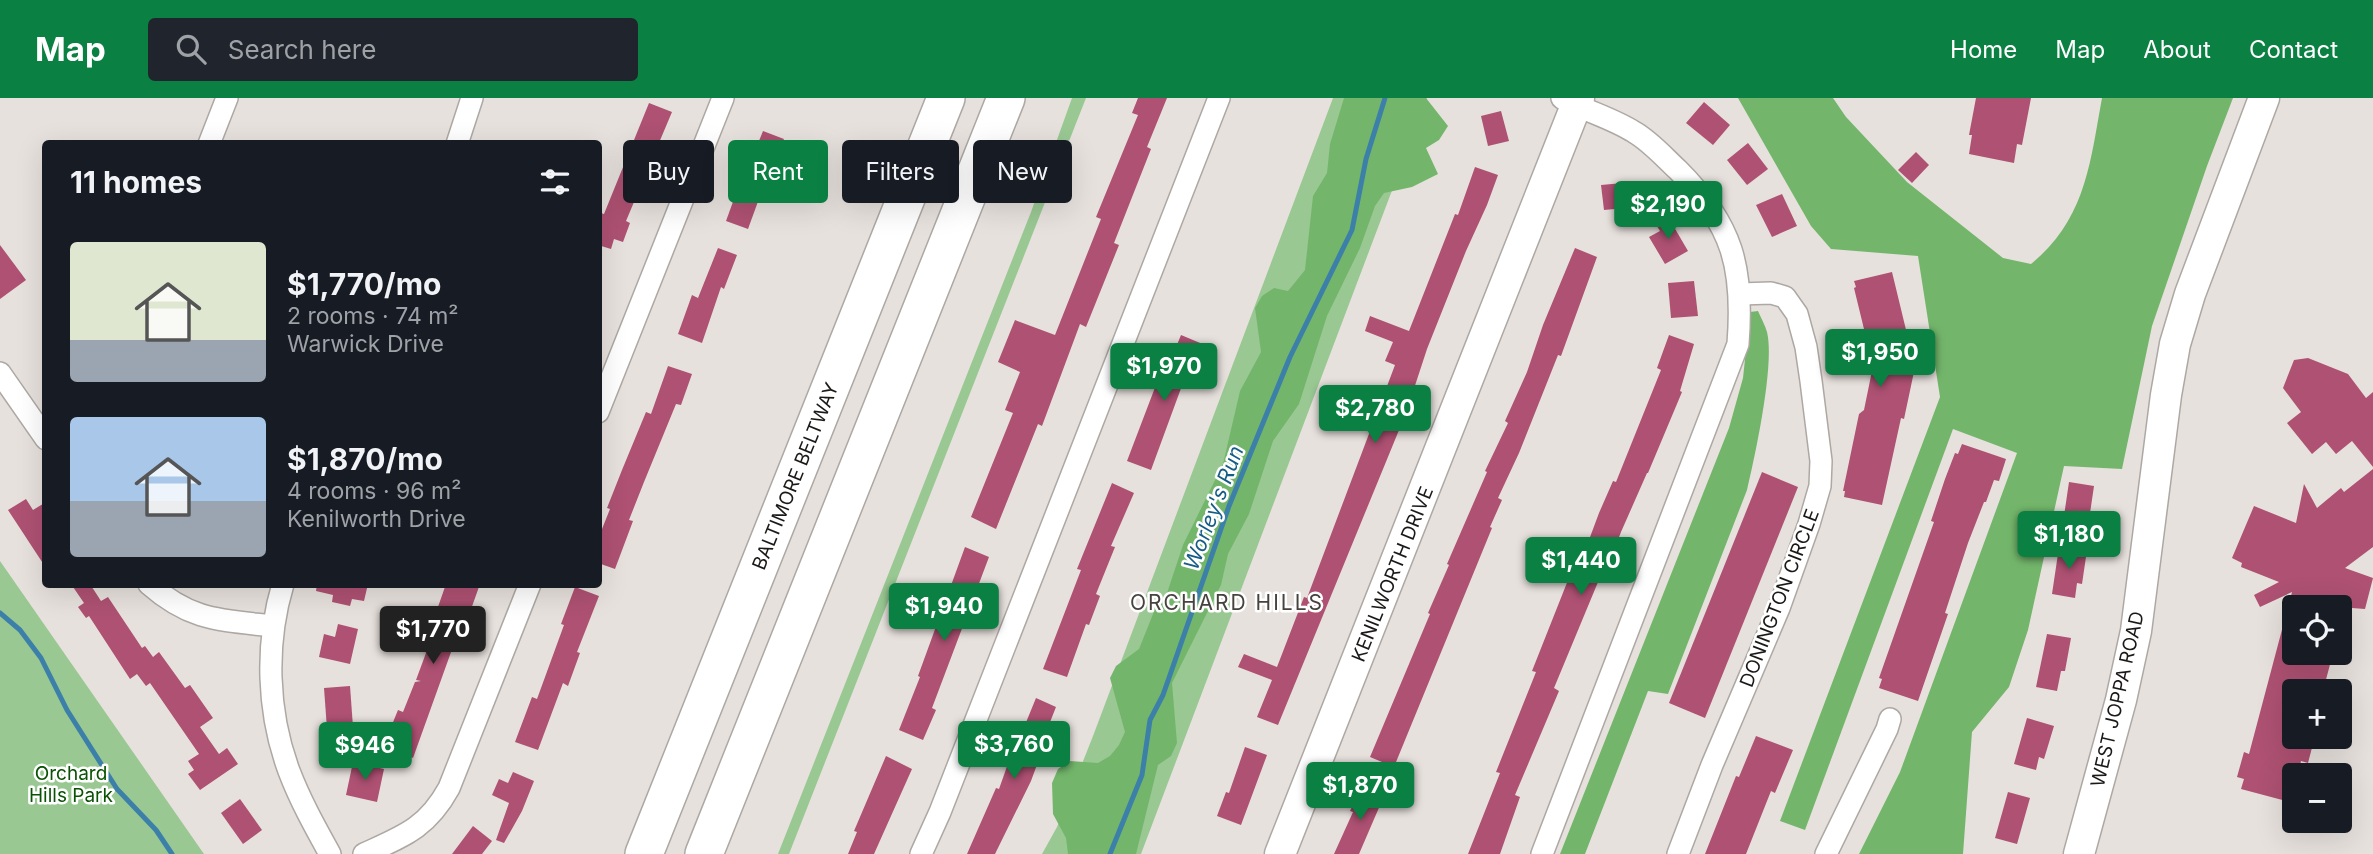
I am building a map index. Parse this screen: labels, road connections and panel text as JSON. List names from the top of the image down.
{
  "streets": {
    "highway": ["BALTIMORE BELTWAY"],
    "street": ["KENILWORTH DRIVE", "DONINGTON CIRCLE", "WEST JOPPA ROAD"]
  },
  "districts": ["ORCHARD HILLS"],
  "water": ["Worley's Run"],
  "parks": ["Orchard Hills Park"],
  "page": {
    "header": "Map",
    "search": "Search here",
    "nav": [
      "Home",
      "Map",
      "About",
      "Contact"
    ],
    "chip": [
      "Buy",
      "Rent",
      "Filters",
      "New"
    ],
    "heading": "11 homes",
    "price": [
      "$2,190",
      "$1,950",
      "$1,970",
      "$2,780",
      "$1,180",
      "$1,440",
      "$1,940",
      "$1,770",
      "$3,760",
      "$946",
      "$1,870"
    ],
    "list": [
      {
        "name": "$1,770/mo",
        "note": "2 rooms · 74 m² · Warwick Drive"
      },
      {
        "name": "$1,870/mo",
        "note": "4 rooms · 96 m² · Kenilworth Drive"
      }
    ],
    "map_buttons": ["+", "−"]
  }
}
